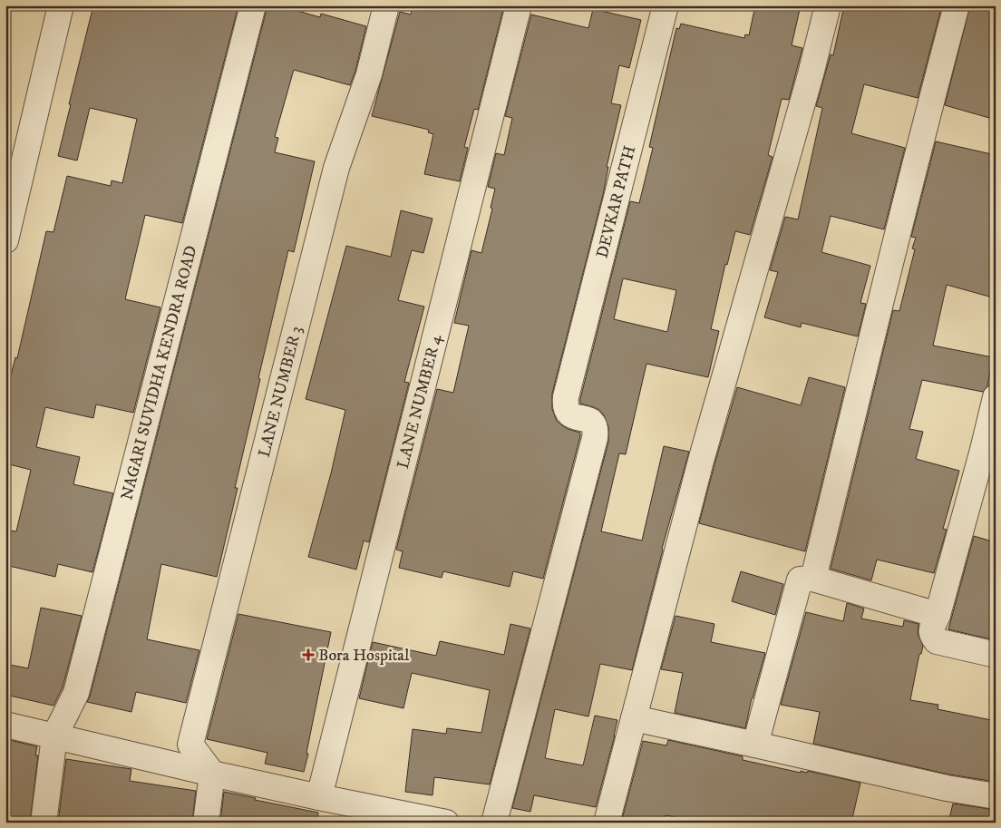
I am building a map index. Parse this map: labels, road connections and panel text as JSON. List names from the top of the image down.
{
  "streets": {
    "street": [
      "DEVKAR PATH",
      "NAGARI SUVIDHA KENDRA ROAD",
      "LANE NUMBER 3",
      "LANE NUMBER 4"
    ]
  },
  "places": {
    "health": ["Bora Hospital"]
  }
}
